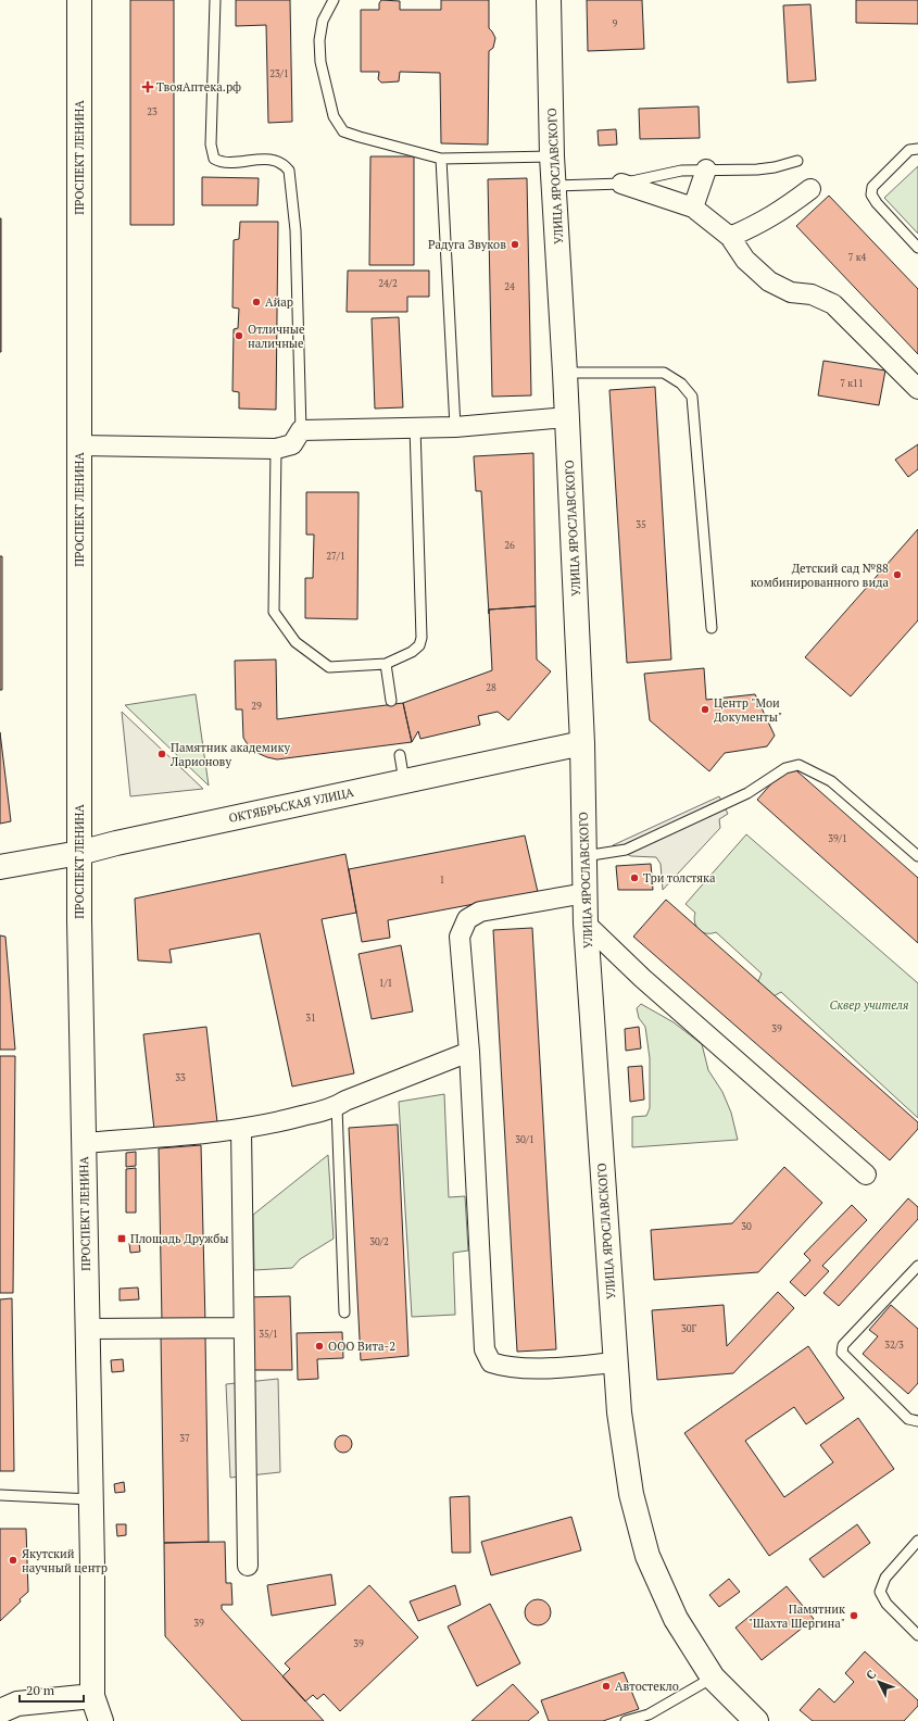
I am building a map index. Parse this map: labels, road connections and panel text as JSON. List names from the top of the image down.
{
  "streets": {
    "street": ["ПРОСПЕКТ ЛЕНИНА", "УЛИЦА ЯРОСЛАВСКОГО", "ОКТЯБРЬСКАЯ УЛИЦА"]
  },
  "crossings": [
    ["ПРОСПЕКТ ЛЕНИНА", "ОКТЯБРЬСКАЯ УЛИЦА"],
    ["УЛИЦА ЯРОСЛАВСКОГО", "ОКТЯБРЬСКАЯ УЛИЦА"]
  ],
  "parks": ["Сквер учителя"],
  "places": {
    "health": ["ТвояАптека.рф"],
    "other": [
      "Радуга Звуков",
      "Айар",
      "Отличные наличные",
      "Детский сад №88 комбинированного вида",
      "Центр \"Мои Документы\"",
      "Памятник академику Ларионову",
      "Три толстяка",
      "ООО Вита-2",
      "Якутский научный центр",
      "Памятник \"Шахта Шергина\"",
      "Автостекло"
    ],
    "transit": ["Площадь Дружбы"]
  },
  "house_numbers": [
    "9",
    "23/1",
    "23",
    "7 к4",
    "24/2",
    "24",
    "7 к11",
    "35",
    "26",
    "27/1",
    "28",
    "29",
    "39/1",
    "1",
    "1/1",
    "31",
    "39",
    "33",
    "30/1",
    "30",
    "30/2",
    "30Г",
    "35/1",
    "32/3",
    "37",
    "39",
    "39"
  ],
  "scale_bar": "20 m",
  "north": "top left"
}
